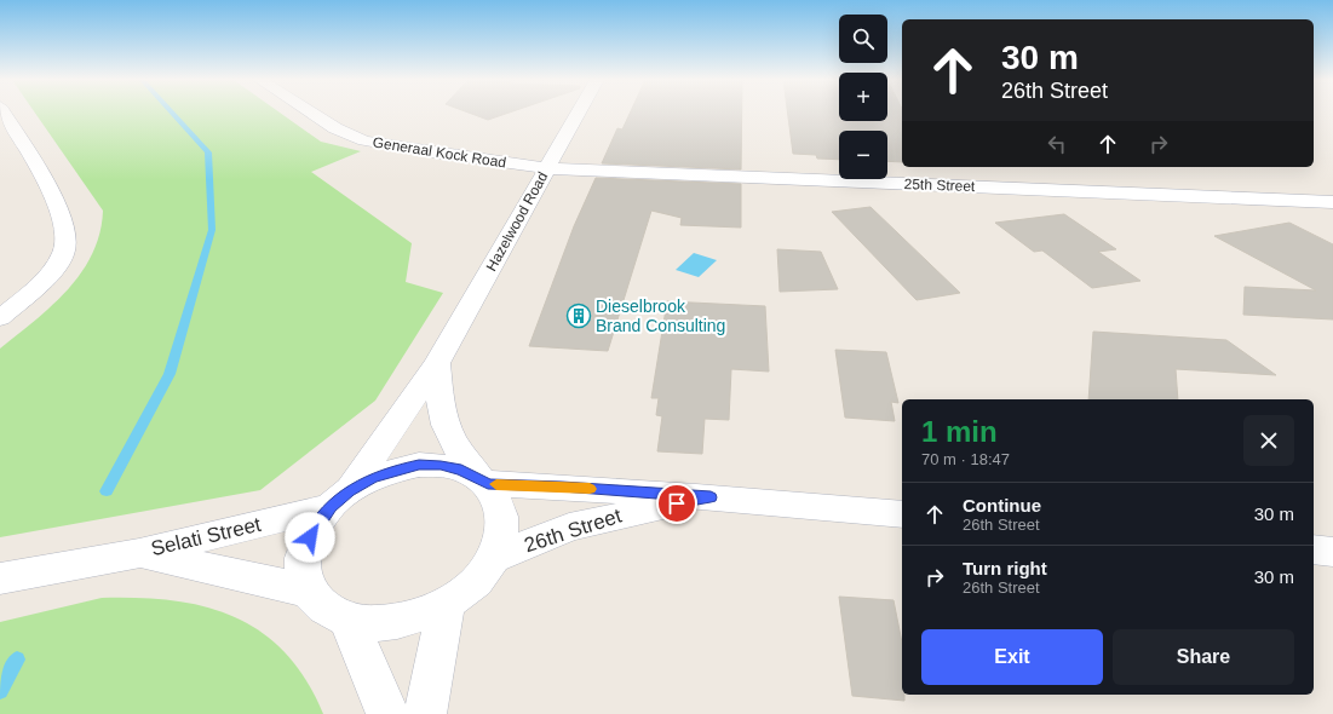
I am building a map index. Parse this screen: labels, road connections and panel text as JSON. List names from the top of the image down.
{
  "streets": {
    "street": [
      "Generaal Kock Road",
      "25th Street",
      "Hazelwood Road",
      "26th Street",
      "Selati Street"
    ]
  },
  "crossings": [
    ["Generaal Kock Road", "25th Street"],
    ["Generaal Kock Road", "Hazelwood Road"],
    ["25th Street", "Hazelwood Road"],
    ["Hazelwood Road", "Selati Street"]
  ],
  "places": {
    "building": ["Dieselbrook Brand Consulting"]
  },
  "page": {
    "map_buttons": ["+", "−"],
    "turn": ["30 m", "26th Street"],
    "heading": ["1 min", "70 m · 18:47"],
    "list": [
      {
        "name": "Continue",
        "note": "26th Street",
        "value": "30 m"
      },
      {
        "name": "Turn right",
        "note": "26th Street",
        "value": "30 m"
      }
    ],
    "buttons": ["Exit", "Share"]
  }
}
